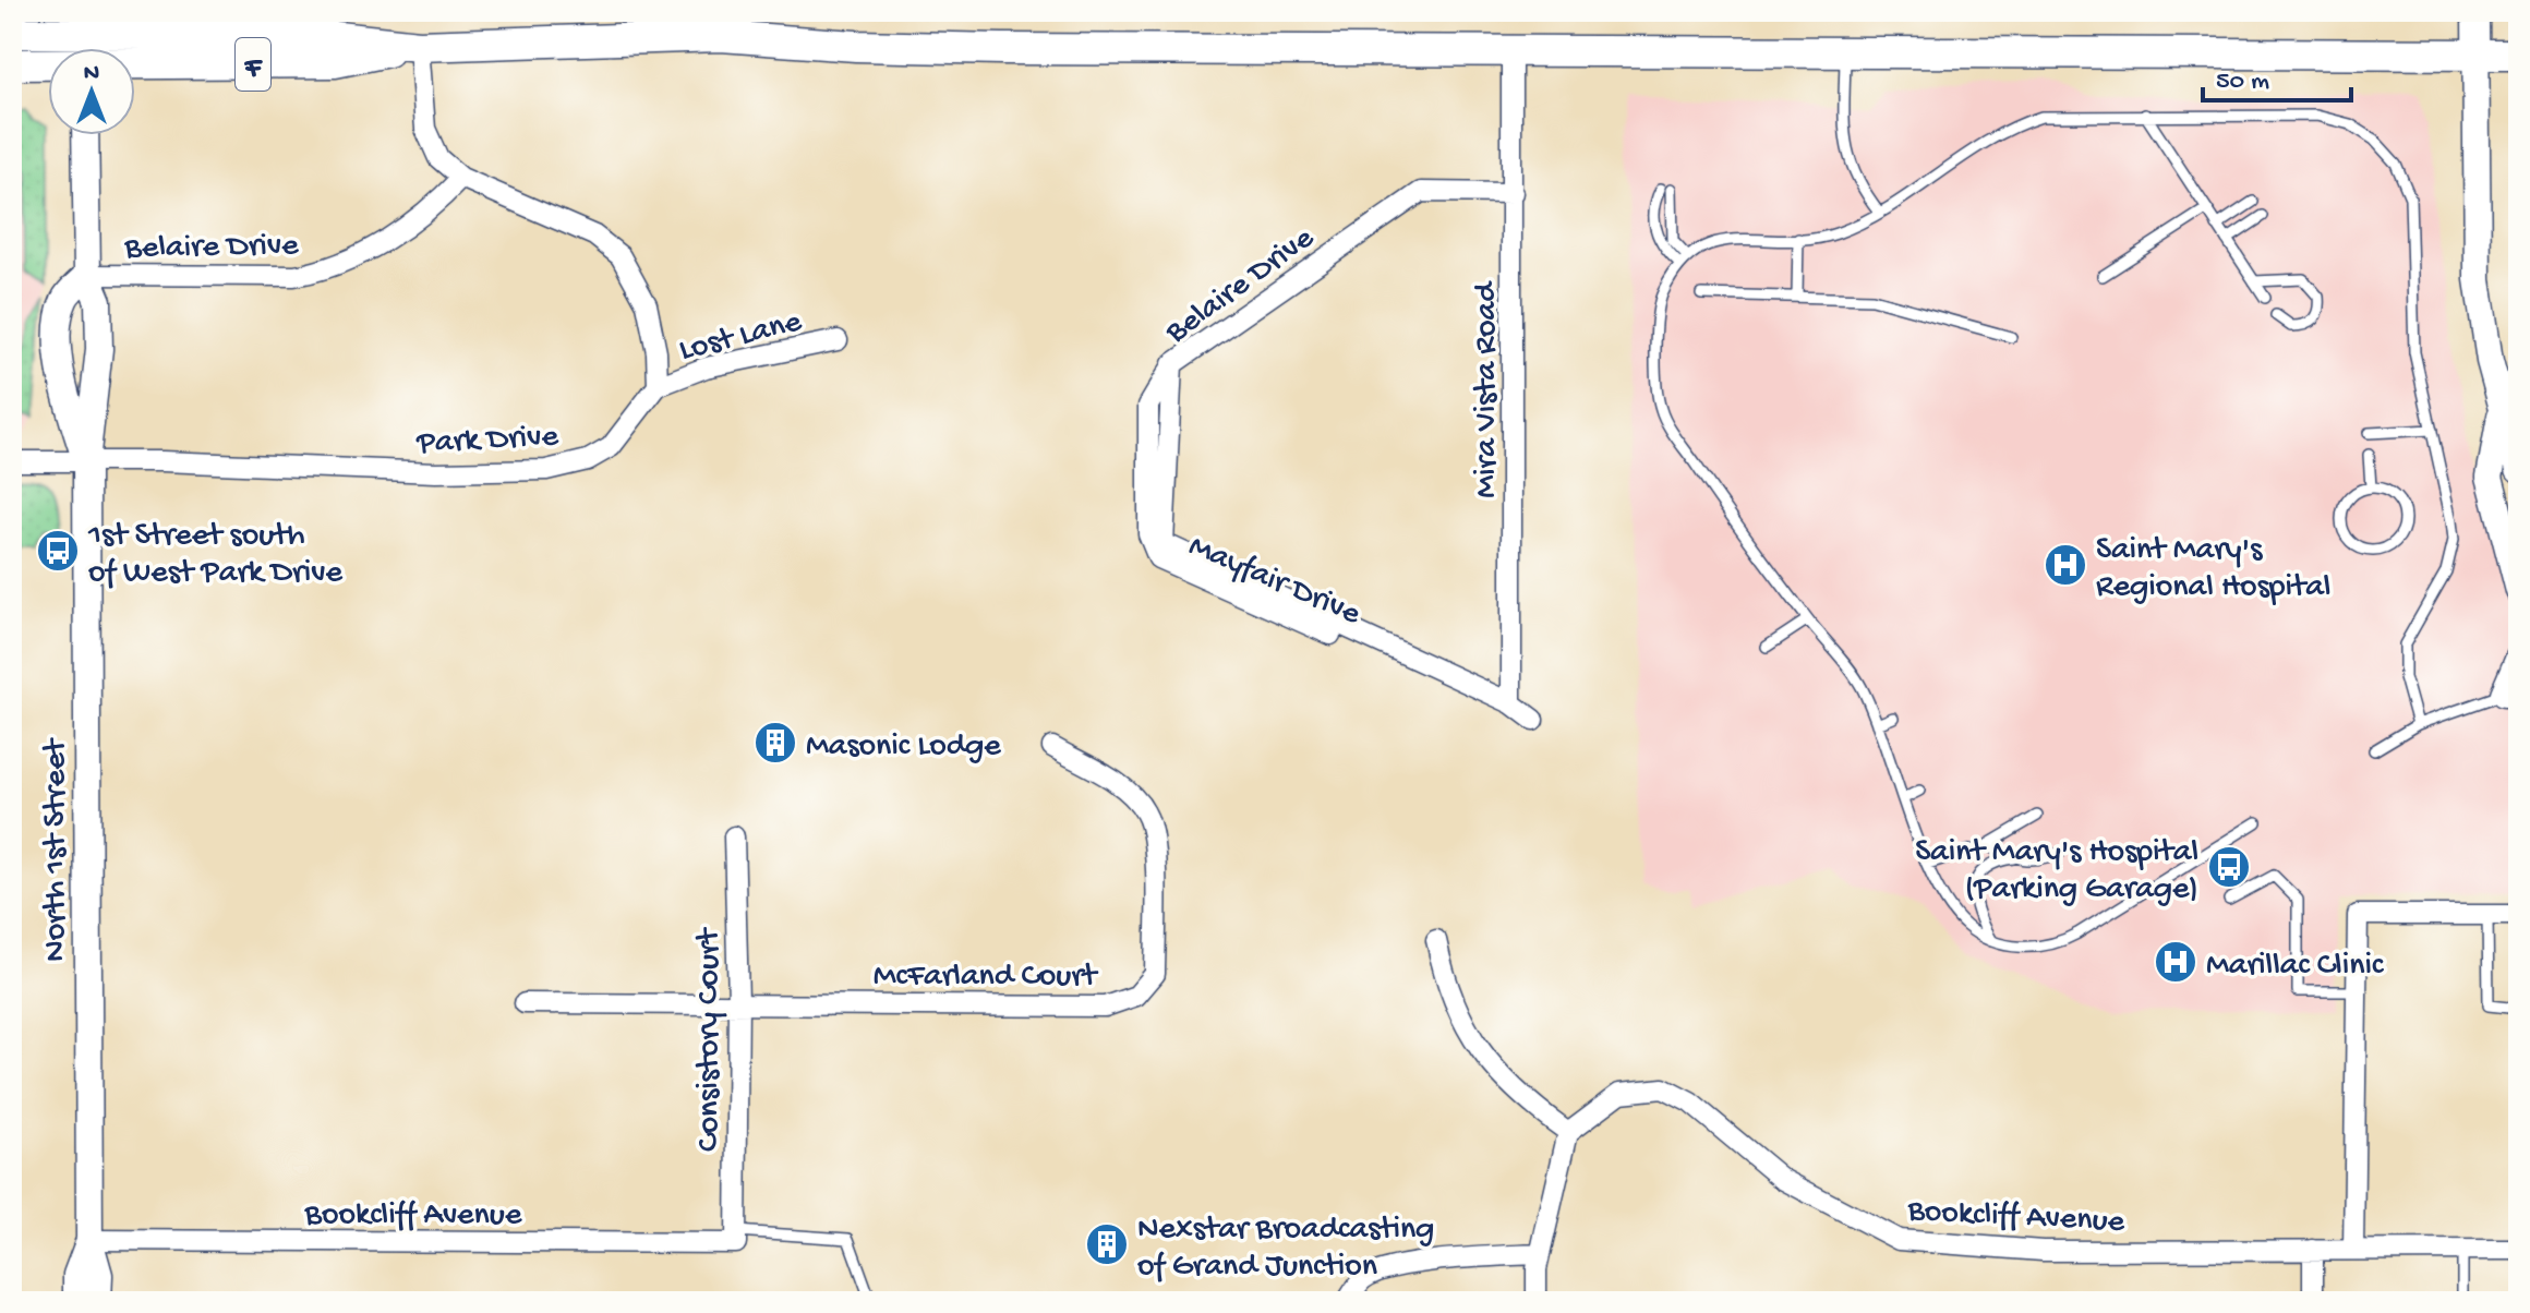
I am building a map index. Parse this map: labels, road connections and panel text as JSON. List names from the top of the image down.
{
  "streets": {
    "main road": ["F", "North 1st Street"],
    "street": [
      "Belaire Drive",
      "Lost Lane",
      "Mira Vista Road",
      "Park Drive",
      "McFarland Court",
      "Consistory Court",
      "Bookcliff Avenue"
    ]
  },
  "crossings": [
    ["F", "Mira Vista Road"],
    ["Belaire Drive", "Mira Vista Road"],
    ["Belaire Drive", "North 1st Street"],
    ["Lost Lane", "Park Drive"],
    ["Park Drive", "North 1st Street"],
    ["North 1st Street", "Bookcliff Avenue"],
    ["McFarland Court", "Consistory Court"],
    ["Consistory Court", "Bookcliff Avenue"]
  ],
  "places": {
    "bus stop": ["1st Street south of West Park Drive", "Saint Mary's Hospital (Parking Garage)"],
    "hospital": ["Saint Mary's Regional Hospital", "Marillac Clinic"],
    "building": ["Masonic Lodge", "Nexstar Broadcasting of Grand Junction"]
  },
  "scale_bar": "50 m",
  "north": "top"
}
